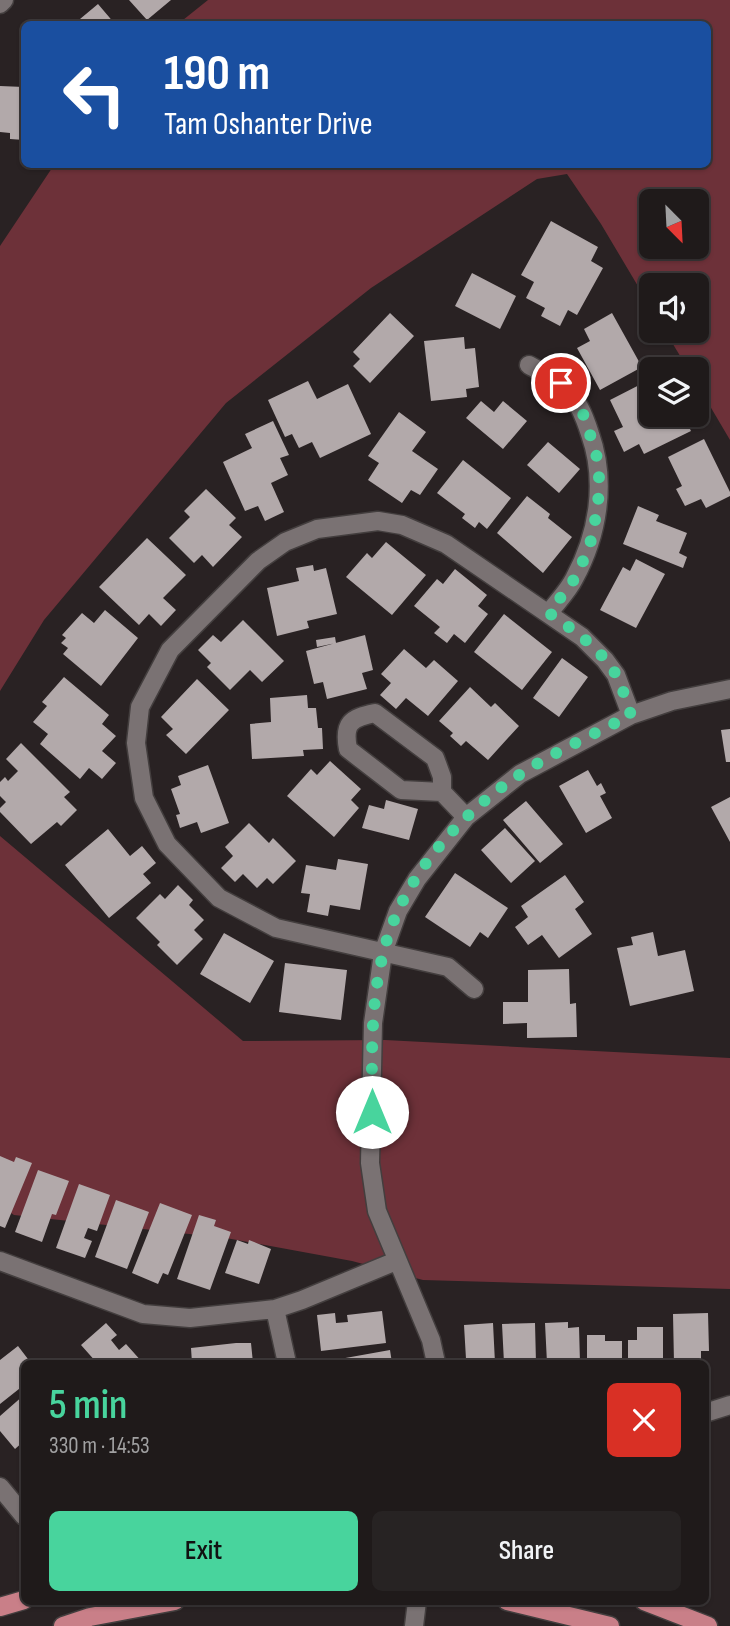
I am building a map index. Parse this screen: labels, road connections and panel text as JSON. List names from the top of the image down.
{
  "north": "bottom right",
  "page": {
    "turn": ["190 m", "Tam Oshanter Drive"],
    "heading": ["5 min", "330 m · 14:53"],
    "buttons": ["Exit", "Share"]
  }
}
